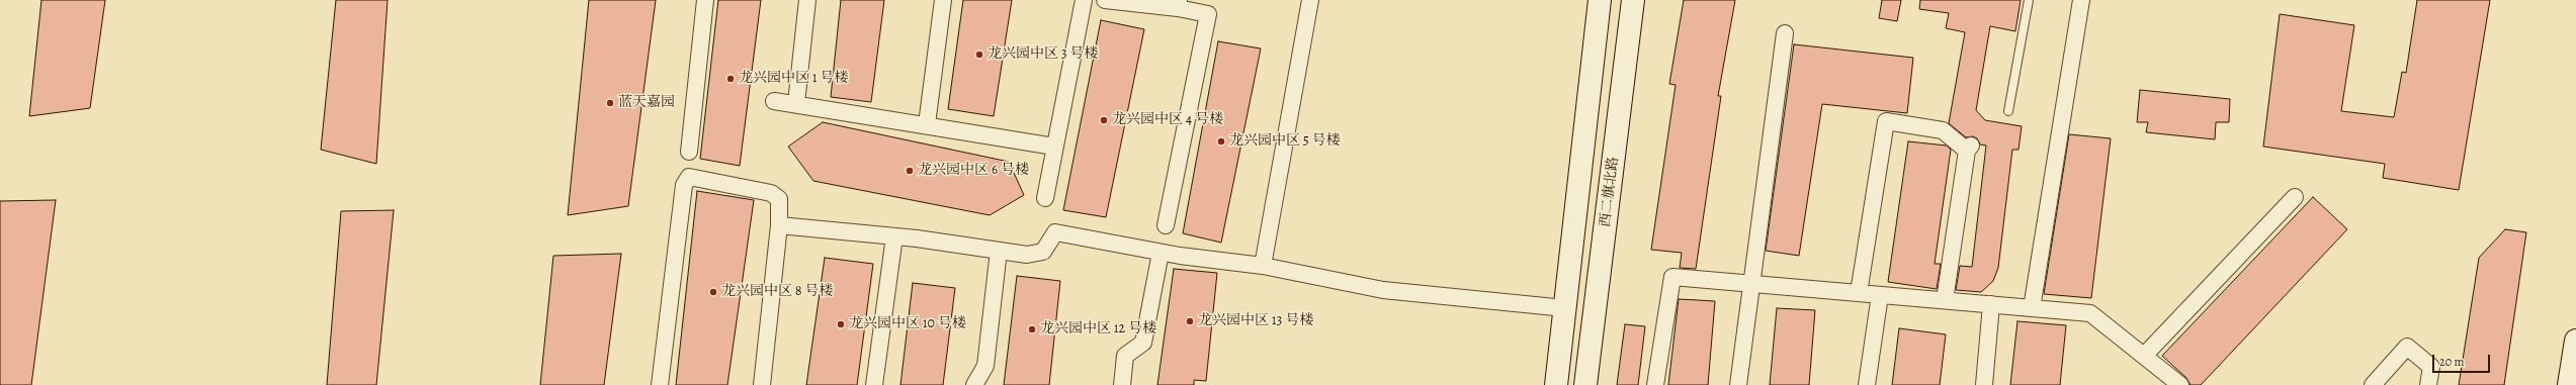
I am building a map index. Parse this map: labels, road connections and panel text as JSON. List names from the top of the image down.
{
  "streets": {
    "main road": ["西二旗北路"]
  },
  "places": [
    "龙兴园中区 3 号楼",
    "龙兴园中区 1 号楼",
    "蓝天嘉园",
    "龙兴园中区 4 号楼",
    "龙兴园中区 5 号楼",
    "龙兴园中区 6 号楼",
    "龙兴园中区 8 号楼",
    "龙兴园中区 13 号楼",
    "龙兴园中区 10 号楼",
    "龙兴园中区 12 号楼"
  ],
  "scale_bar": "20 m"
}
